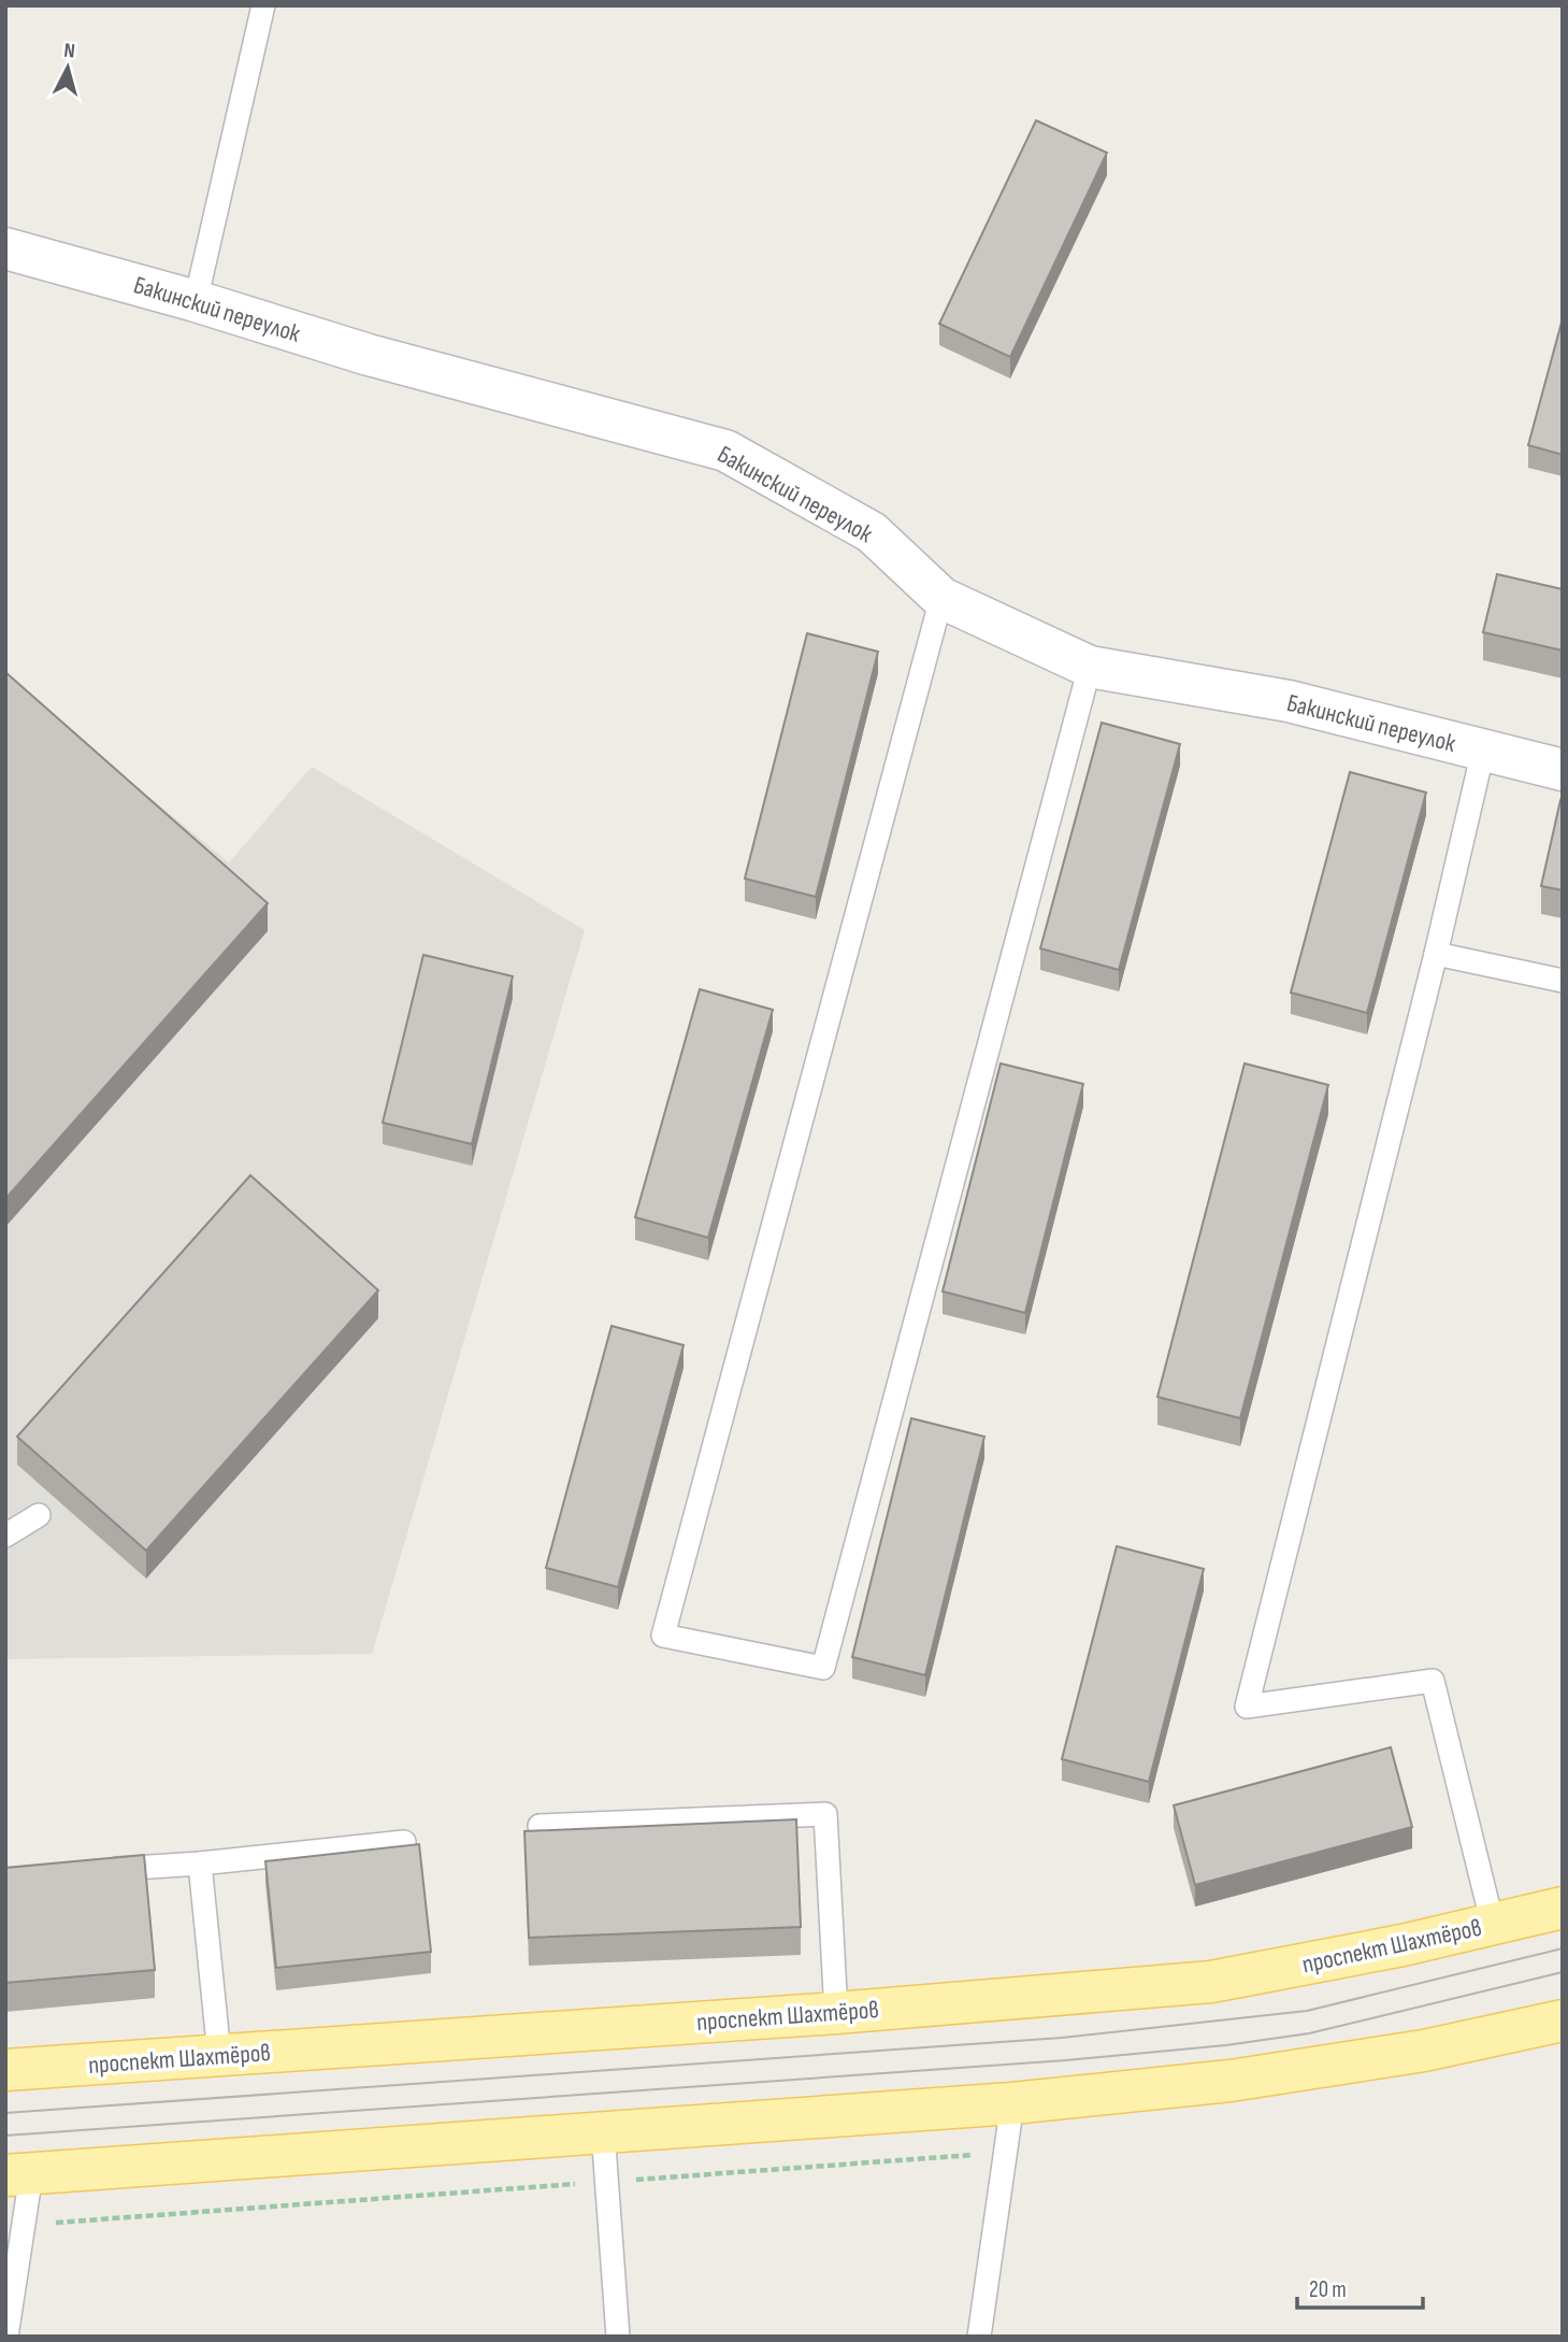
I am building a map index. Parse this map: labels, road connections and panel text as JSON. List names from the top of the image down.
{
  "streets": {
    "main road": ["проспект Шахтёров"],
    "street": ["Бакинский переулок"]
  },
  "scale_bar": "20 m",
  "north": "top"
}
